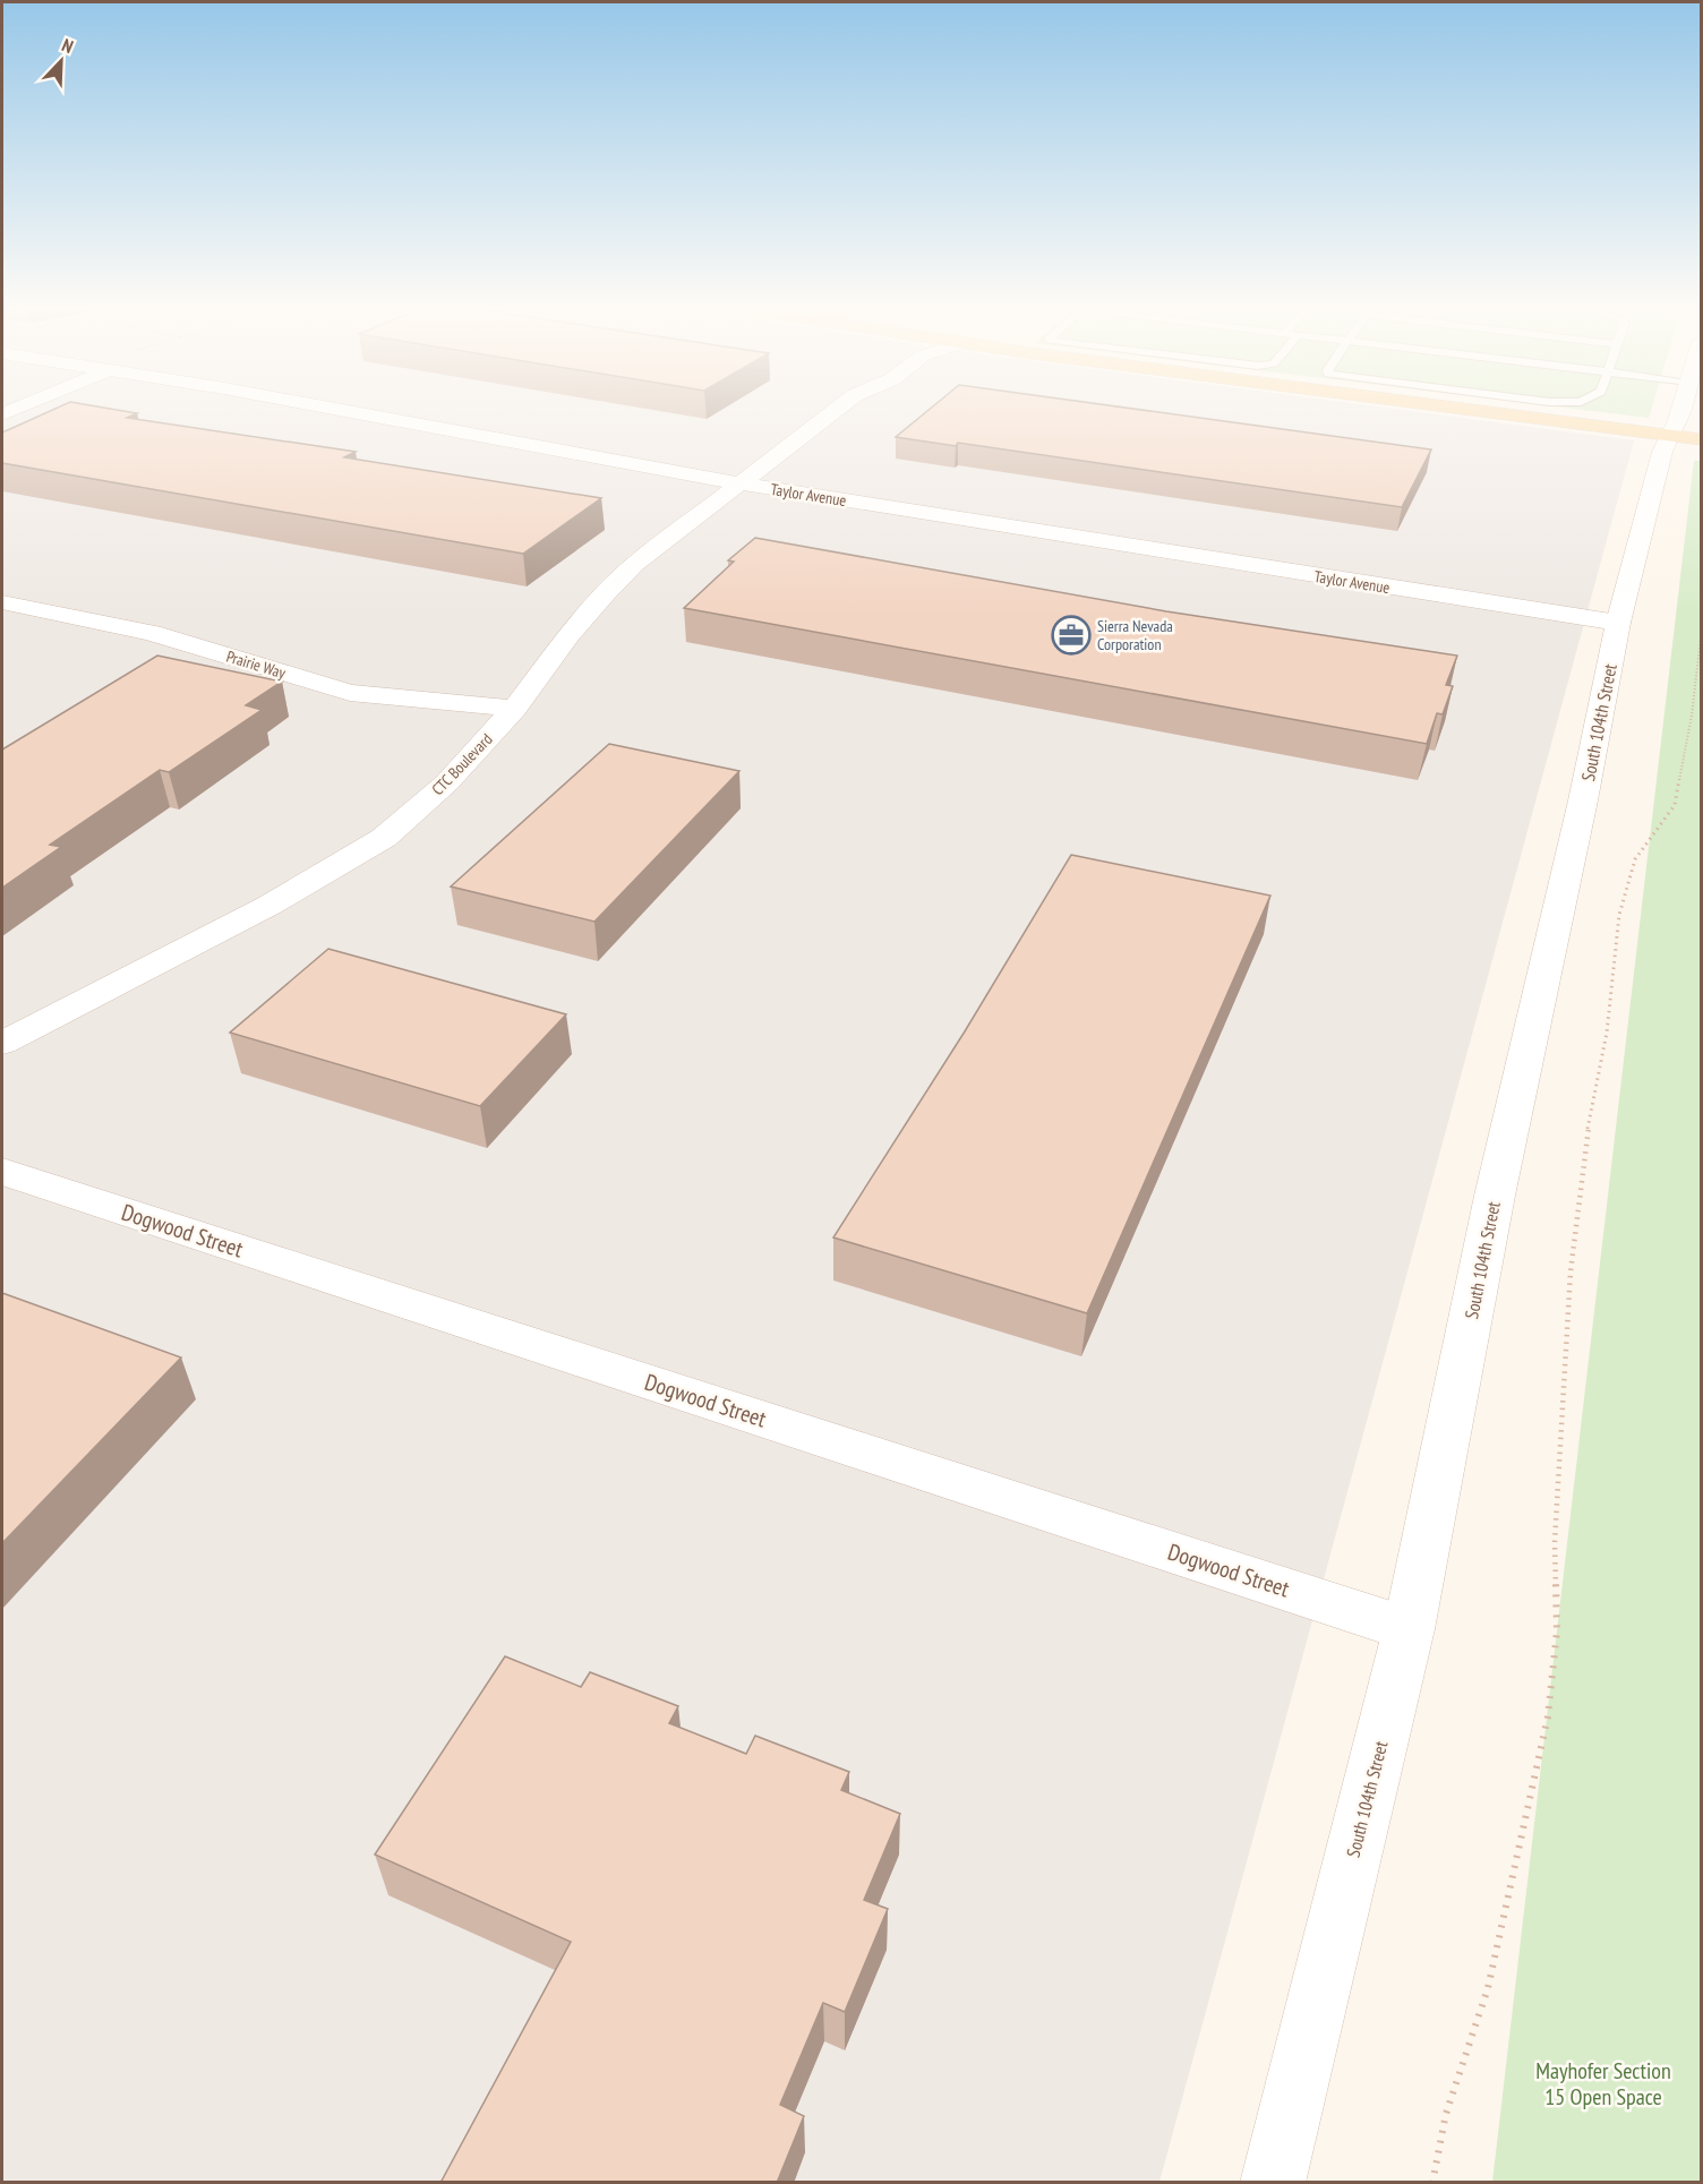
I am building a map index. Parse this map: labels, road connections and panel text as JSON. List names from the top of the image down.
{
  "streets": {
    "street": [
      "Taylor Avenue",
      "Prairie Way",
      "South 104th Street",
      "CTC Boulevard",
      "Dogwood Street"
    ]
  },
  "crossings": [
    ["Taylor Avenue", "South 104th Street"],
    ["Taylor Avenue", "CTC Boulevard"],
    ["Prairie Way", "CTC Boulevard"],
    ["South 104th Street", "Dogwood Street"]
  ],
  "parks": ["Mayhofer Section 15 Open Space"],
  "places": {
    "office": ["Sierra Nevada Corporation"]
  },
  "north": "top right"
}
